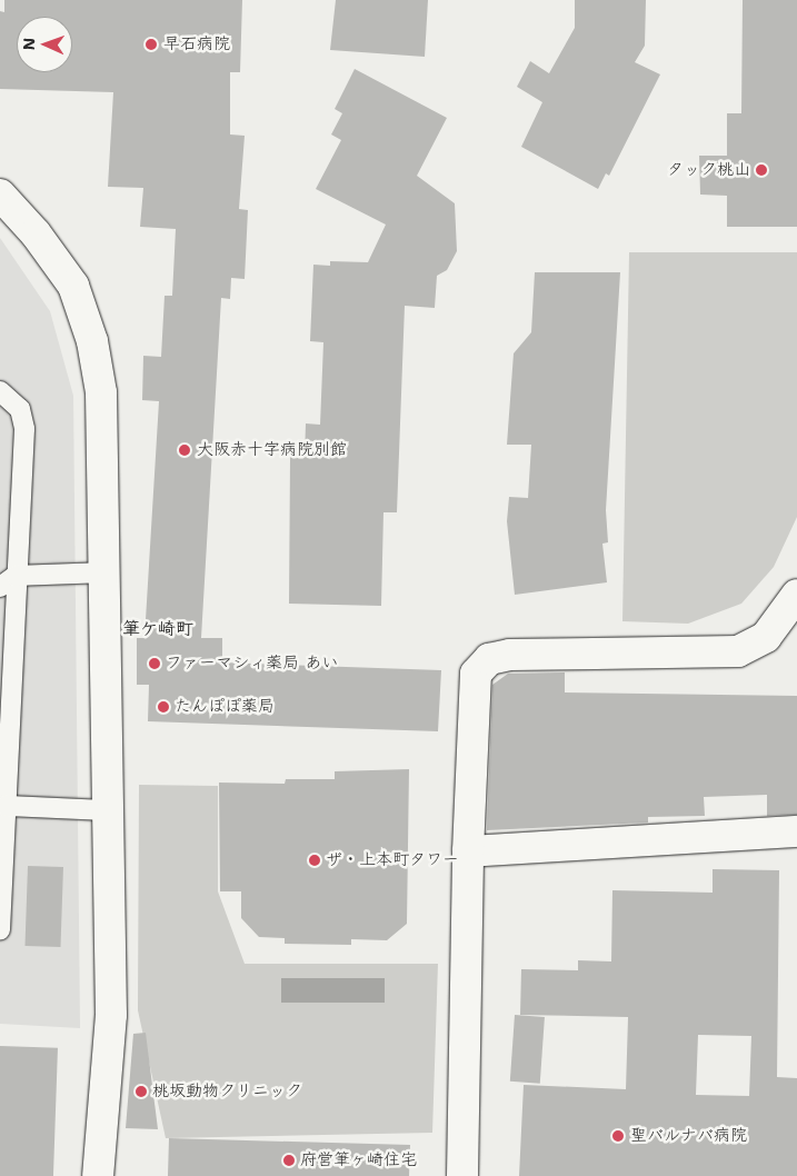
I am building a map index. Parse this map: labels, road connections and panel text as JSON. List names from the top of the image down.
{
  "districts": ["筆ケ崎町"],
  "places": [
    "早石病院",
    "タック桃山",
    "大阪赤十字病院別館",
    "ファーマシィ薬局 あい",
    "たんぽぽ薬局",
    "ザ・上本町タワー",
    "桃坂動物クリニック",
    "聖バルナバ病院",
    "府営筆ヶ崎住宅"
  ],
  "north": "left"
}
